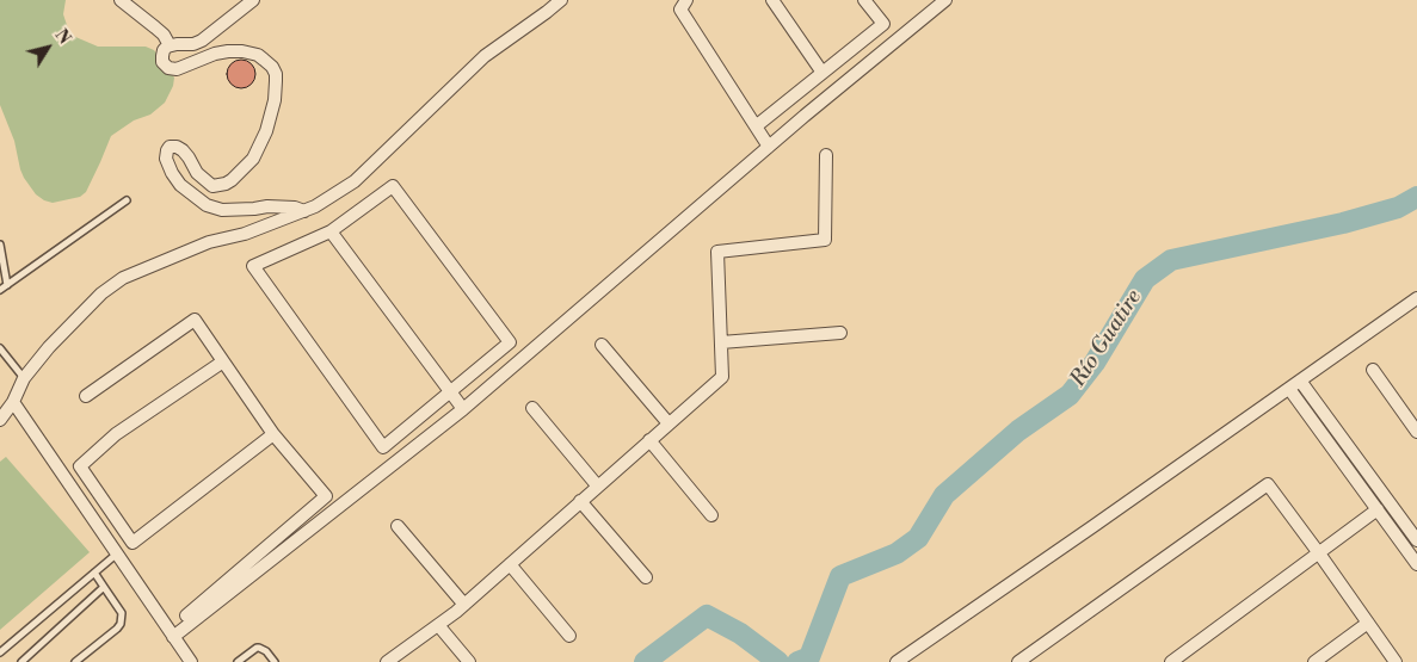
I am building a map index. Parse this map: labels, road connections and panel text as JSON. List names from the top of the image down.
{
  "water": ["Río Guatire"],
  "north": "top right"
}
